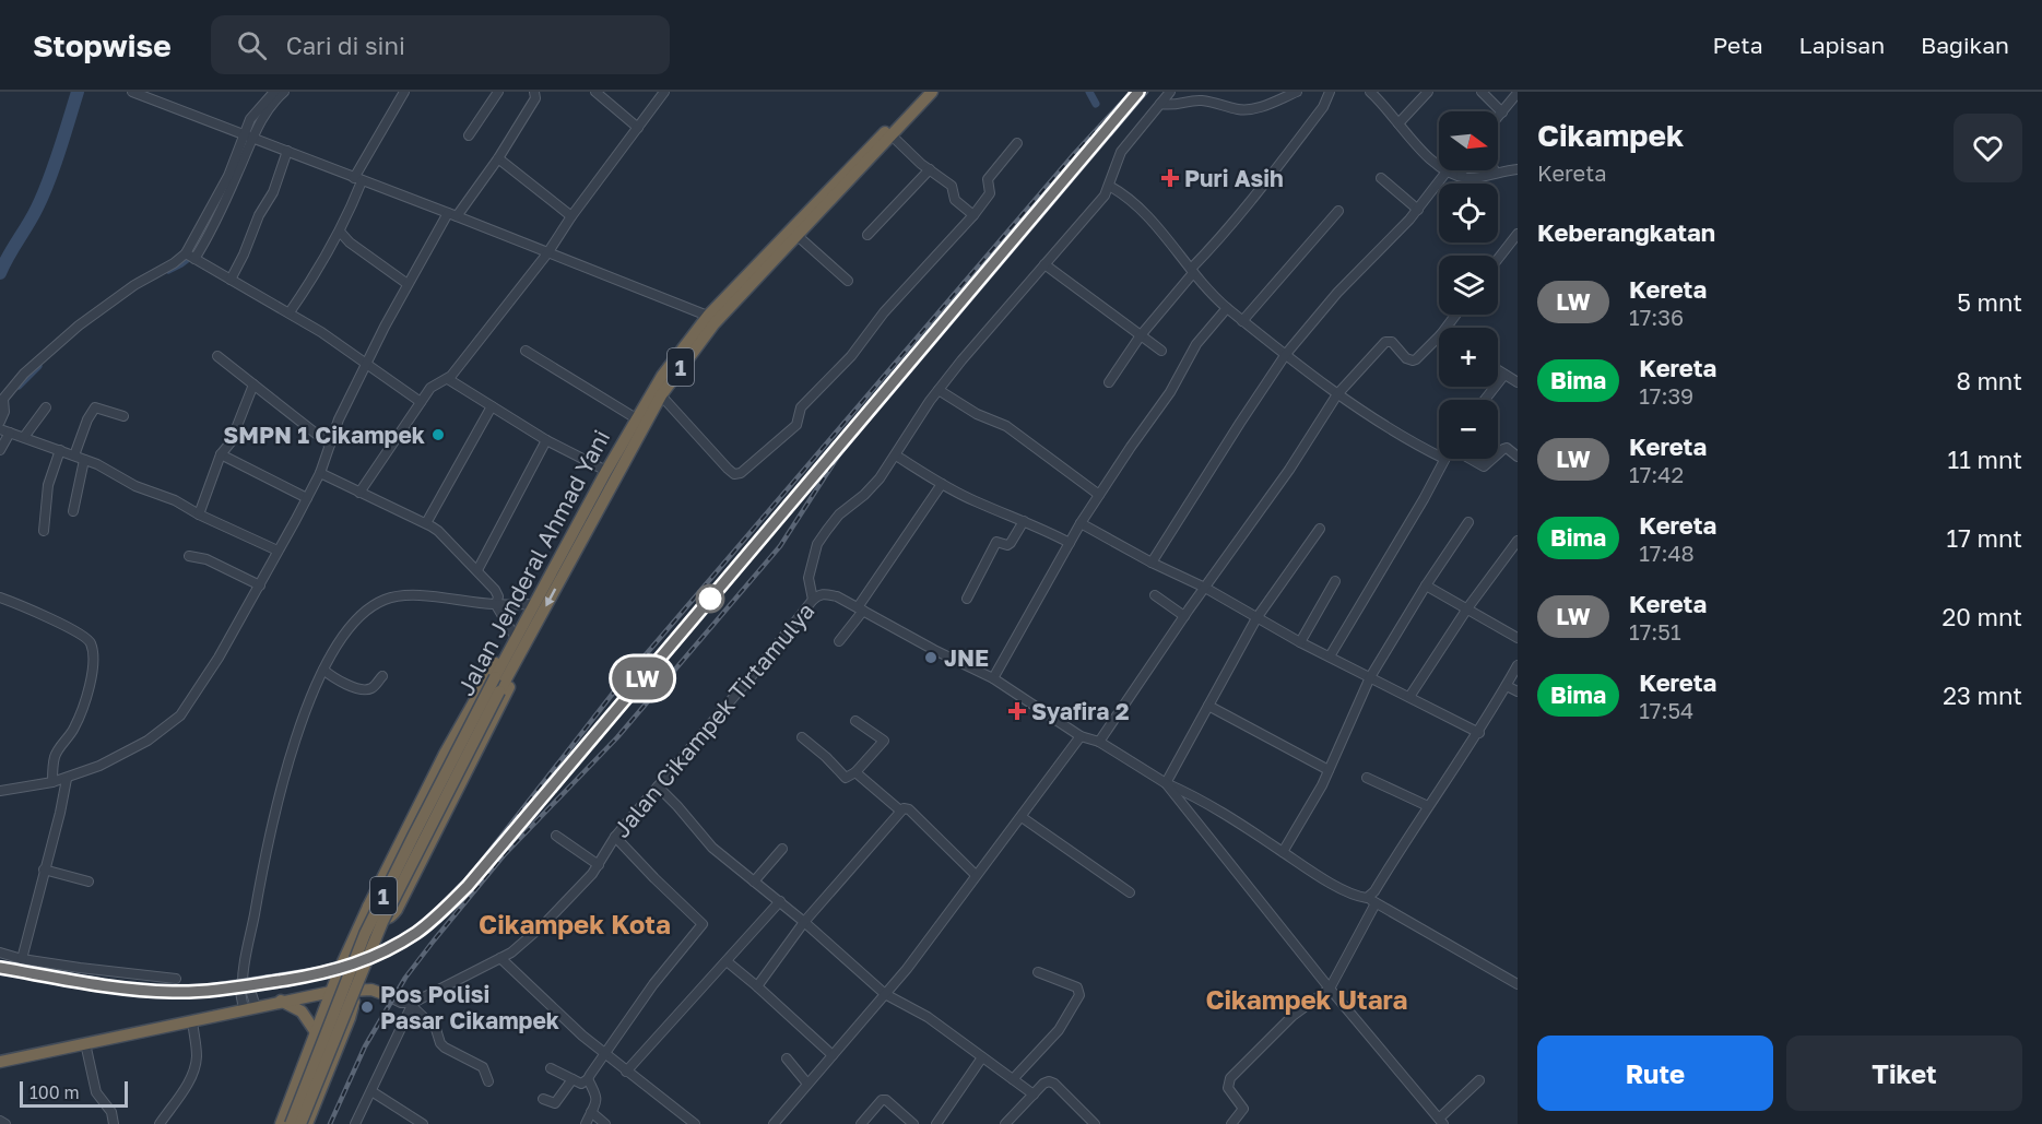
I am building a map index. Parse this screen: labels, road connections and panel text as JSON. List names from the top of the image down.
{
  "streets": {
    "highway": ["1", "Jalan Jenderal Ahmad Yani"],
    "street": ["Jalan Cikampek Tirtamulya"]
  },
  "districts": ["Cikampek Kota", "Cikampek Utara"],
  "places": {
    "health": ["Puri Asih", "Syafira 2"],
    "other": ["SMPN 1 Cikampek", "JNE", "Pos Polisi Pasar Cikampek"]
  },
  "scale_bar": "100 m",
  "north": "right",
  "page": {
    "header": "Stopwise",
    "search": "Cari di sini",
    "nav": ["Peta", "Lapisan", "Bagikan"],
    "on_map": "LW",
    "heading": [
      ["Cikampek", "Kereta"],
      "Keberangkatan"
    ],
    "map_buttons": ["+", "−"],
    "list": [
      {
        "mark": "LW",
        "name": "Kereta",
        "note": "17:36",
        "value": "5 mnt"
      },
      {
        "mark": "Bima",
        "name": "Kereta",
        "note": "17:39",
        "value": "8 mnt"
      },
      {
        "mark": "LW",
        "name": "Kereta",
        "note": "17:42",
        "value": "11 mnt"
      },
      {
        "mark": "Bima",
        "name": "Kereta",
        "note": "17:48",
        "value": "17 mnt"
      },
      {
        "mark": "LW",
        "name": "Kereta",
        "note": "17:51",
        "value": "20 mnt"
      },
      {
        "mark": "Bima",
        "name": "Kereta",
        "note": "17:54",
        "value": "23 mnt"
      }
    ],
    "buttons": ["Rute", "Tiket"],
    "scale": "100 m"
  }
}
